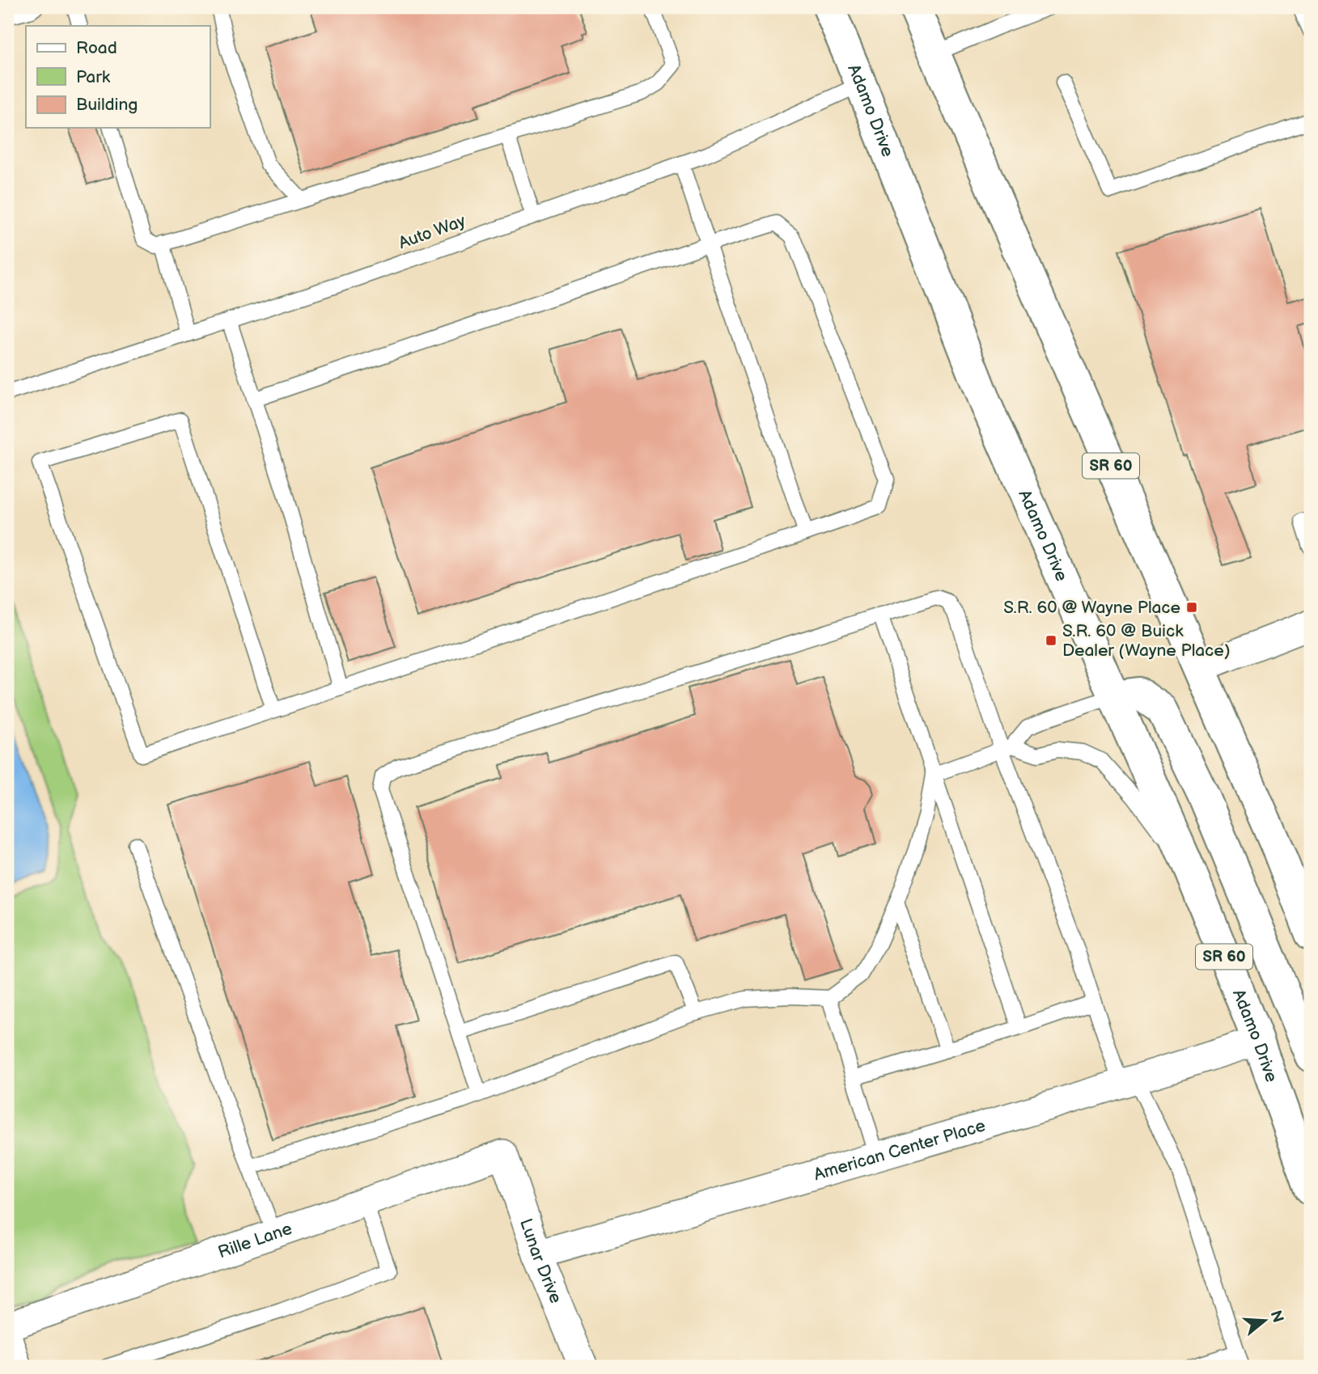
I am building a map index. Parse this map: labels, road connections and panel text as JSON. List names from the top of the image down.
{
  "streets": {
    "main road": ["Adamo Drive", "SR 60"],
    "street": ["American Center Place", "Rille Lane", "Lunar Drive"],
    "lane": ["Auto Way"]
  },
  "crossings": [
    ["Adamo Drive", "Auto Way"],
    ["Adamo Drive", "American Center Place"],
    ["American Center Place", "Lunar Drive"],
    ["Rille Lane", "Lunar Drive"]
  ],
  "places": {
    "transit": ["S.R. 60 @ Wayne Place", "S.R. 60 @ Buick Dealer (Wayne Place)"]
  },
  "legend": ["Road", "Park", "Building"],
  "north": "right"
}
